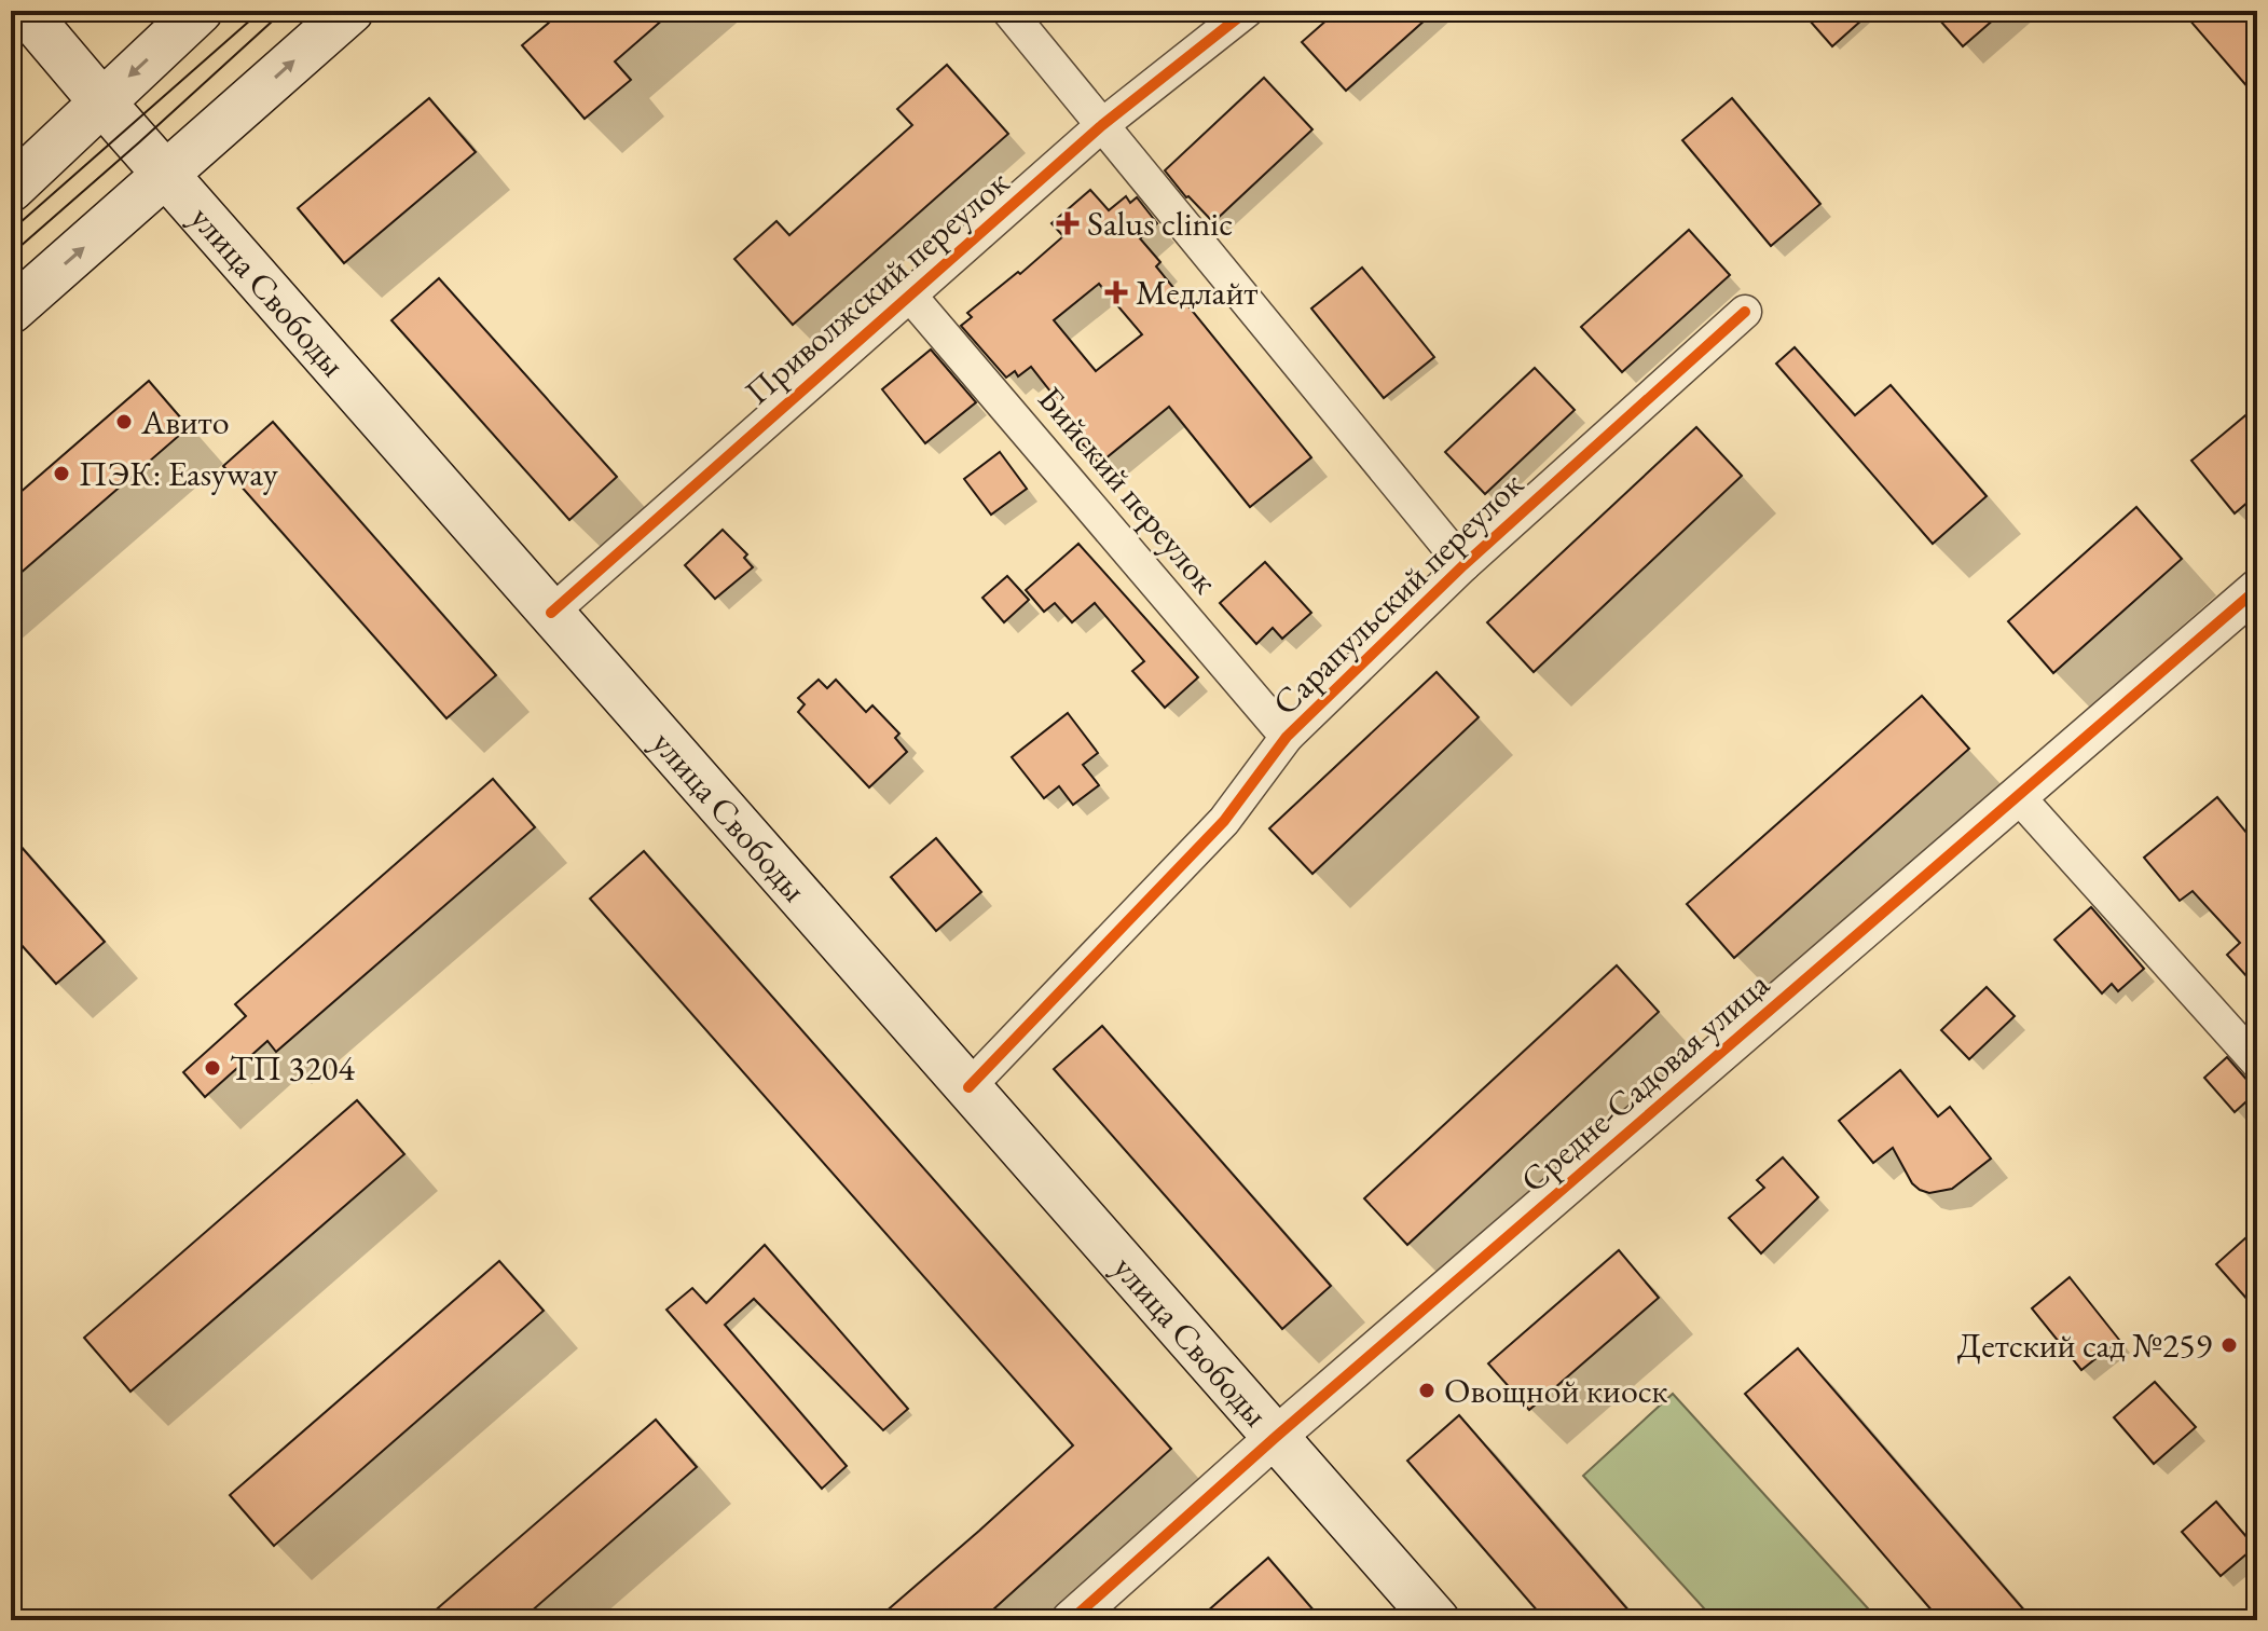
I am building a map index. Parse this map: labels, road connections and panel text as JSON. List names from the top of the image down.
{
  "streets": {
    "main road": ["улица Свободы"],
    "street": [
      "Приволжский переулок",
      "Бийский переулок",
      "Сарапульский переулок",
      "Средне-Садовая улица"
    ]
  },
  "crossings": [
    ["Приволжский переулок", "улица Свободы"],
    ["Приволжский переулок", "Бийский переулок"],
    ["улица Свободы", "Сарапульский переулок"],
    ["улица Свободы", "Средне-Садовая улица"],
    ["Бийский переулок", "Сарапульский переулок"]
  ],
  "places": {
    "health": ["Salus clinic", "Медлайт"],
    "other": [
      "Авито",
      "ПЭК: Easyway",
      "ТП 3204",
      "Детский сад №259",
      "Овощной киоск"
    ]
  }
}
